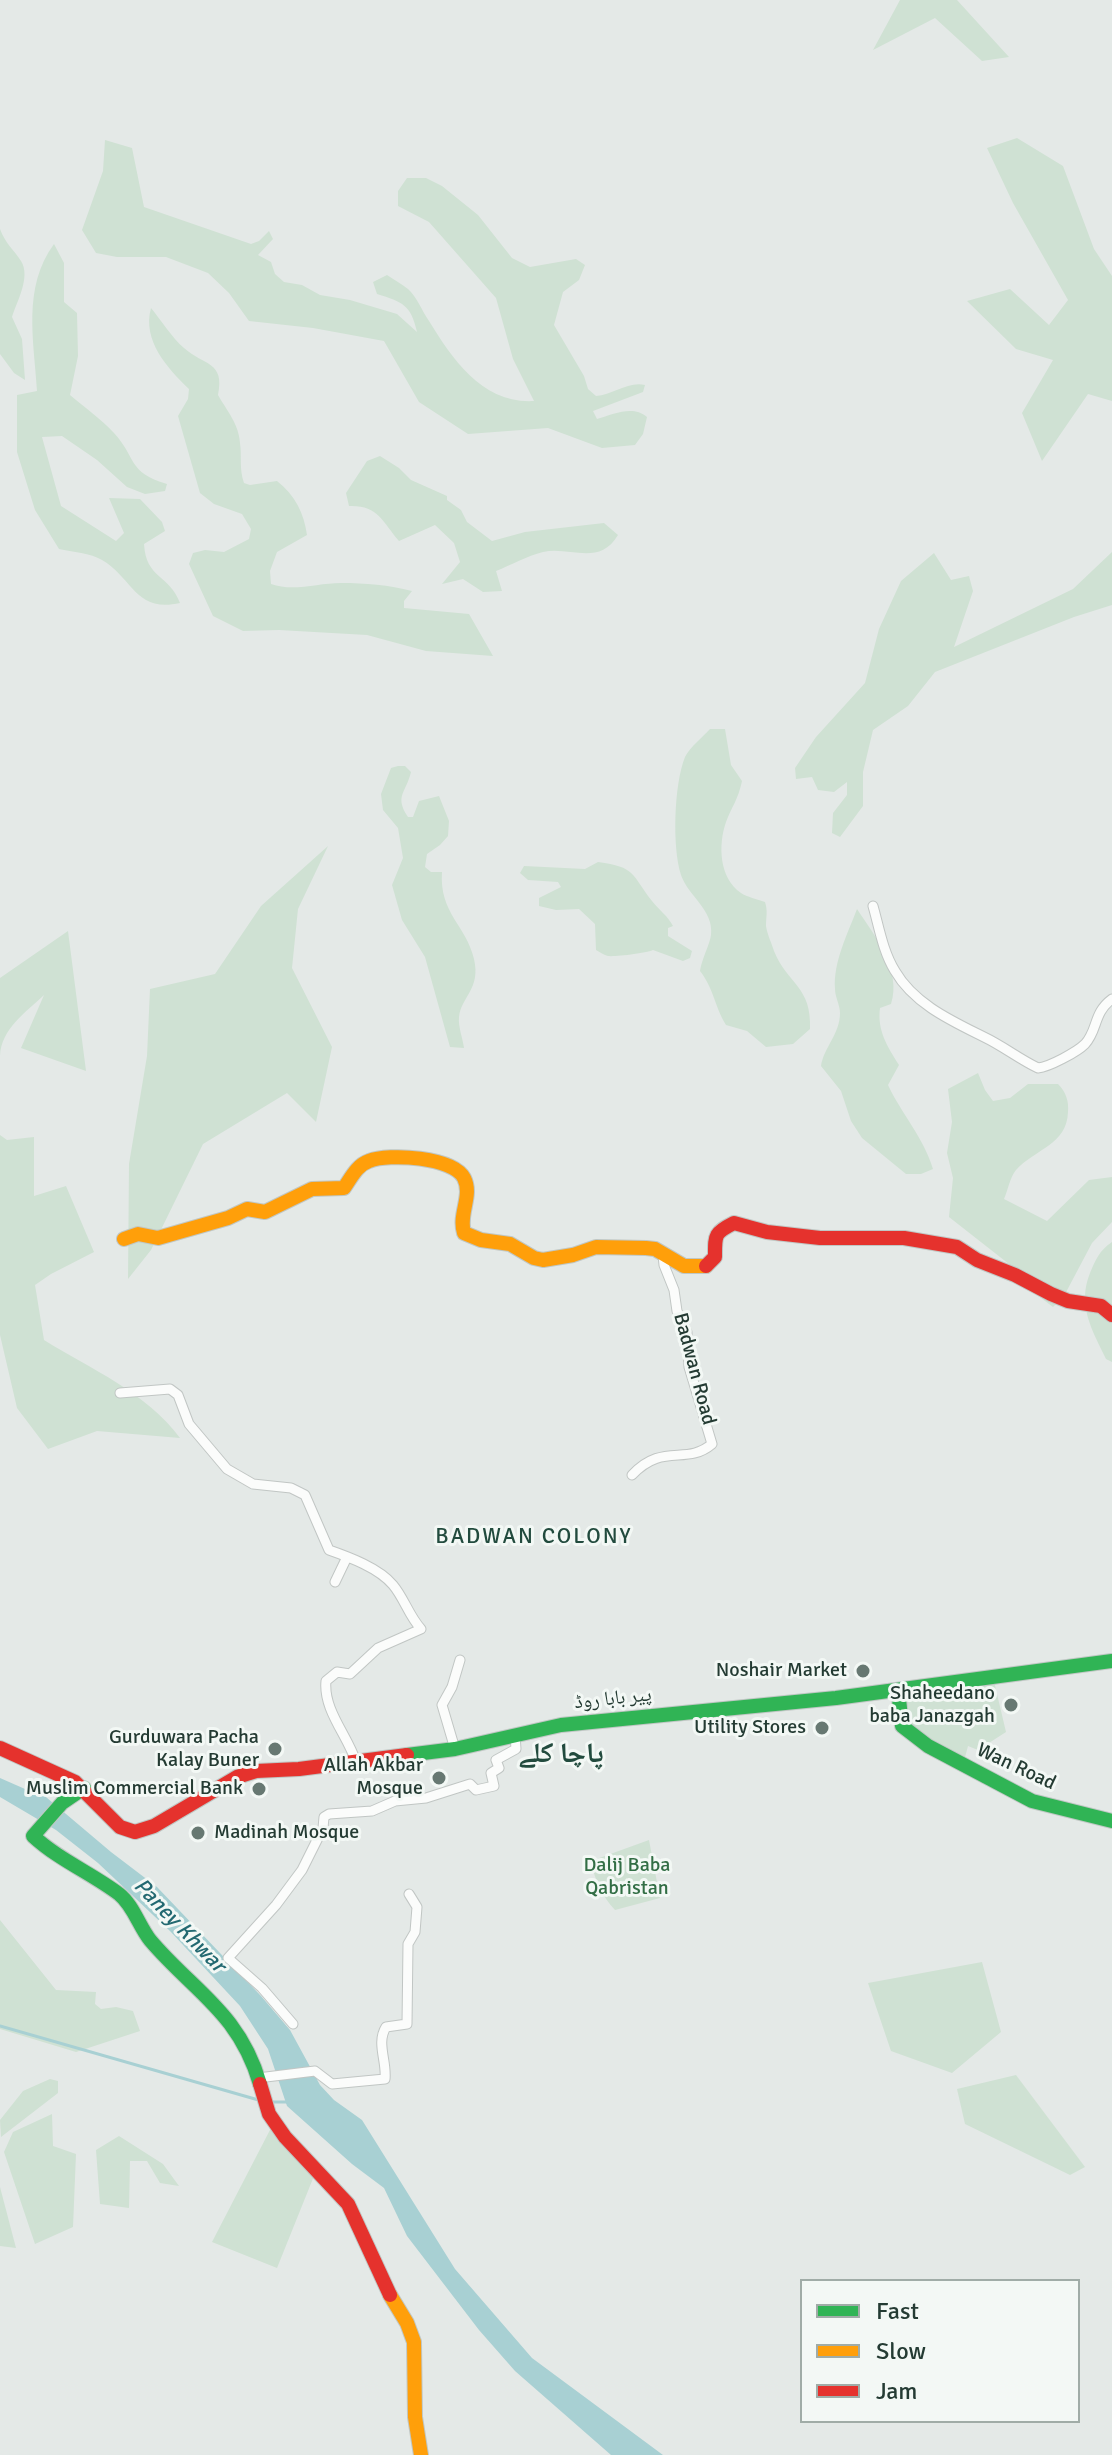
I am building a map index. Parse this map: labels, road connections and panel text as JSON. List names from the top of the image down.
{
  "streets": {
    "street": ["Badwan Road", "پیر بابا روڈ", "Wan Road"]
  },
  "crossings": [
    ["پیر بابا روڈ", "Wan Road"]
  ],
  "districts": ["BADWAN COLONY", "پاچا کلے"],
  "water": ["Paney Khwar"],
  "parks": ["Dalij Baba Qabristan"],
  "places": [
    "Noshair Market",
    "Shaheedano baba Janazgah",
    "Utility Stores",
    "Gurduwara Pacha Kalay Buner",
    "Allah Akbar Mosque",
    "Muslim Commercial Bank",
    "Madinah Mosque"
  ],
  "legend": ["Fast", "Slow", "Jam"]
}
